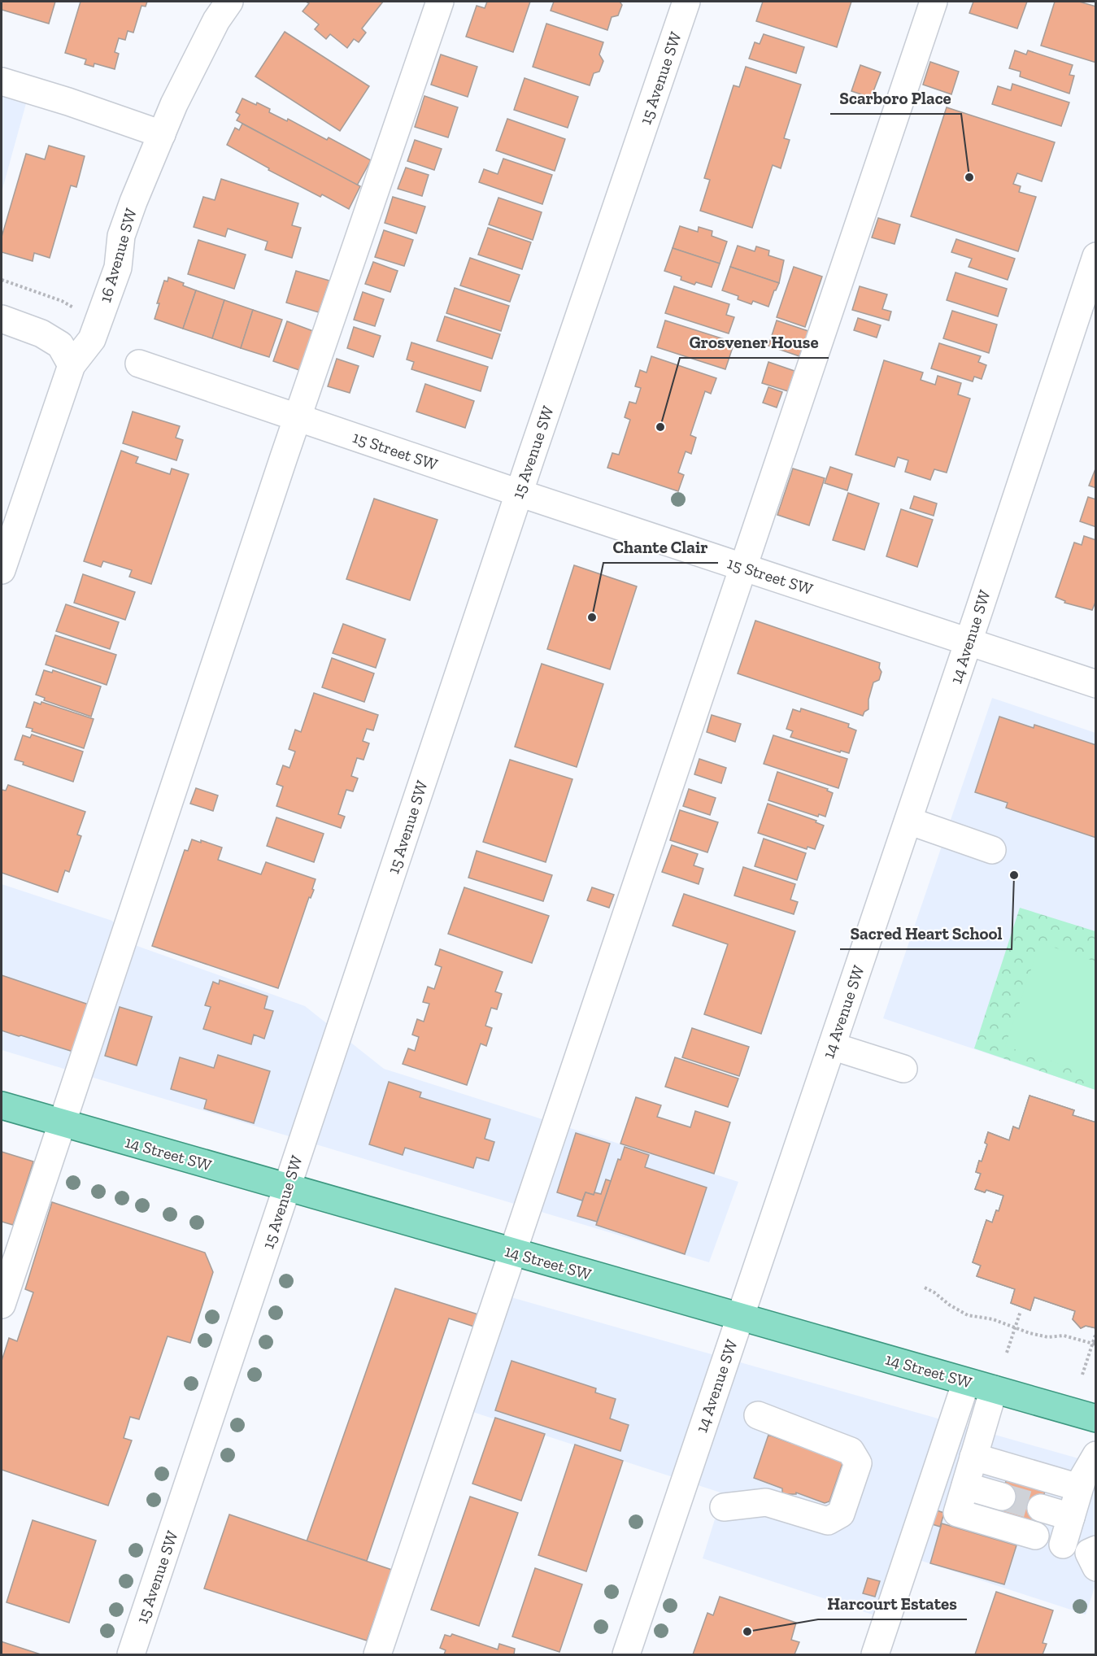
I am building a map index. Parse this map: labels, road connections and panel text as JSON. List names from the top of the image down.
{
  "streets": {
    "main road": ["14 Street SW"],
    "street": [
      "15 Avenue SW",
      "16 Avenue SW",
      "15 Street SW",
      "14 Avenue SW"
    ]
  },
  "crossings": [
    ["15 Avenue SW", "15 Street SW"],
    ["15 Avenue SW", "14 Street SW"],
    ["15 Street SW", "14 Avenue SW"],
    ["14 Avenue SW", "14 Street SW"]
  ],
  "places": [
    "Scarboro Place",
    "Grosvener House",
    "Chante Clair",
    "Sacred Heart School",
    "Harcourt Estates"
  ]
}
